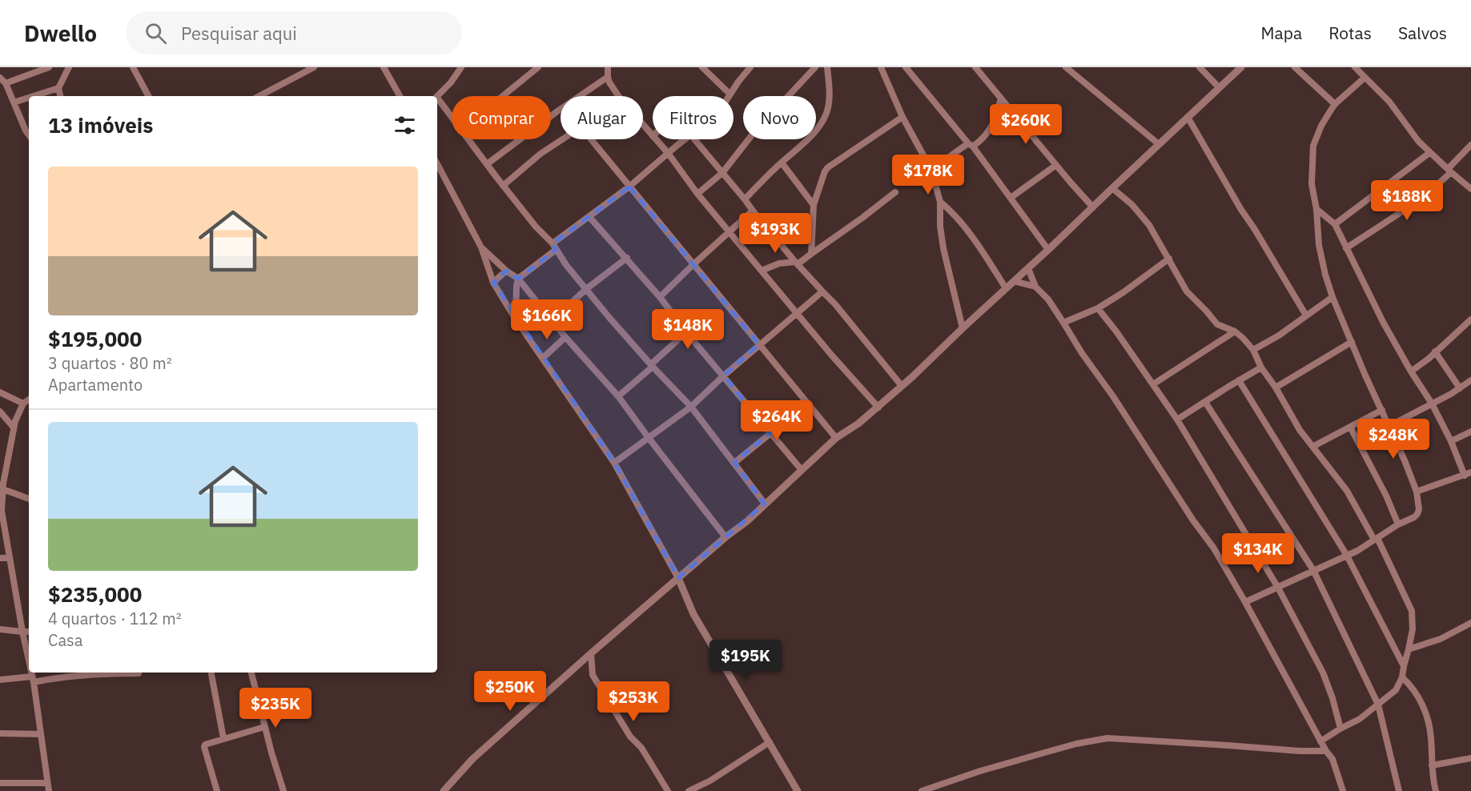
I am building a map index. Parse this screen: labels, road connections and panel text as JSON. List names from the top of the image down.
{
  "page": {
    "header": "Dwello",
    "search": "Pesquisar aqui",
    "nav": ["Mapa", "Rotas", "Salvos"],
    "chip": [
      "Comprar",
      "Alugar",
      "Filtros",
      "Novo"
    ],
    "heading": "13 imóveis",
    "price": [
      "$260K",
      "$178K",
      "$188K",
      "$193K",
      "$166K",
      "$148K",
      "$264K",
      "$248K",
      "$134K",
      "$195K",
      "$250K",
      "$253K",
      "$235K"
    ],
    "list": [
      {
        "name": "$195,000",
        "note": "3 quartos · 80 m² · Apartamento"
      },
      {
        "name": "$235,000",
        "note": "4 quartos · 112 m² · Casa"
      }
    ]
  }
}
